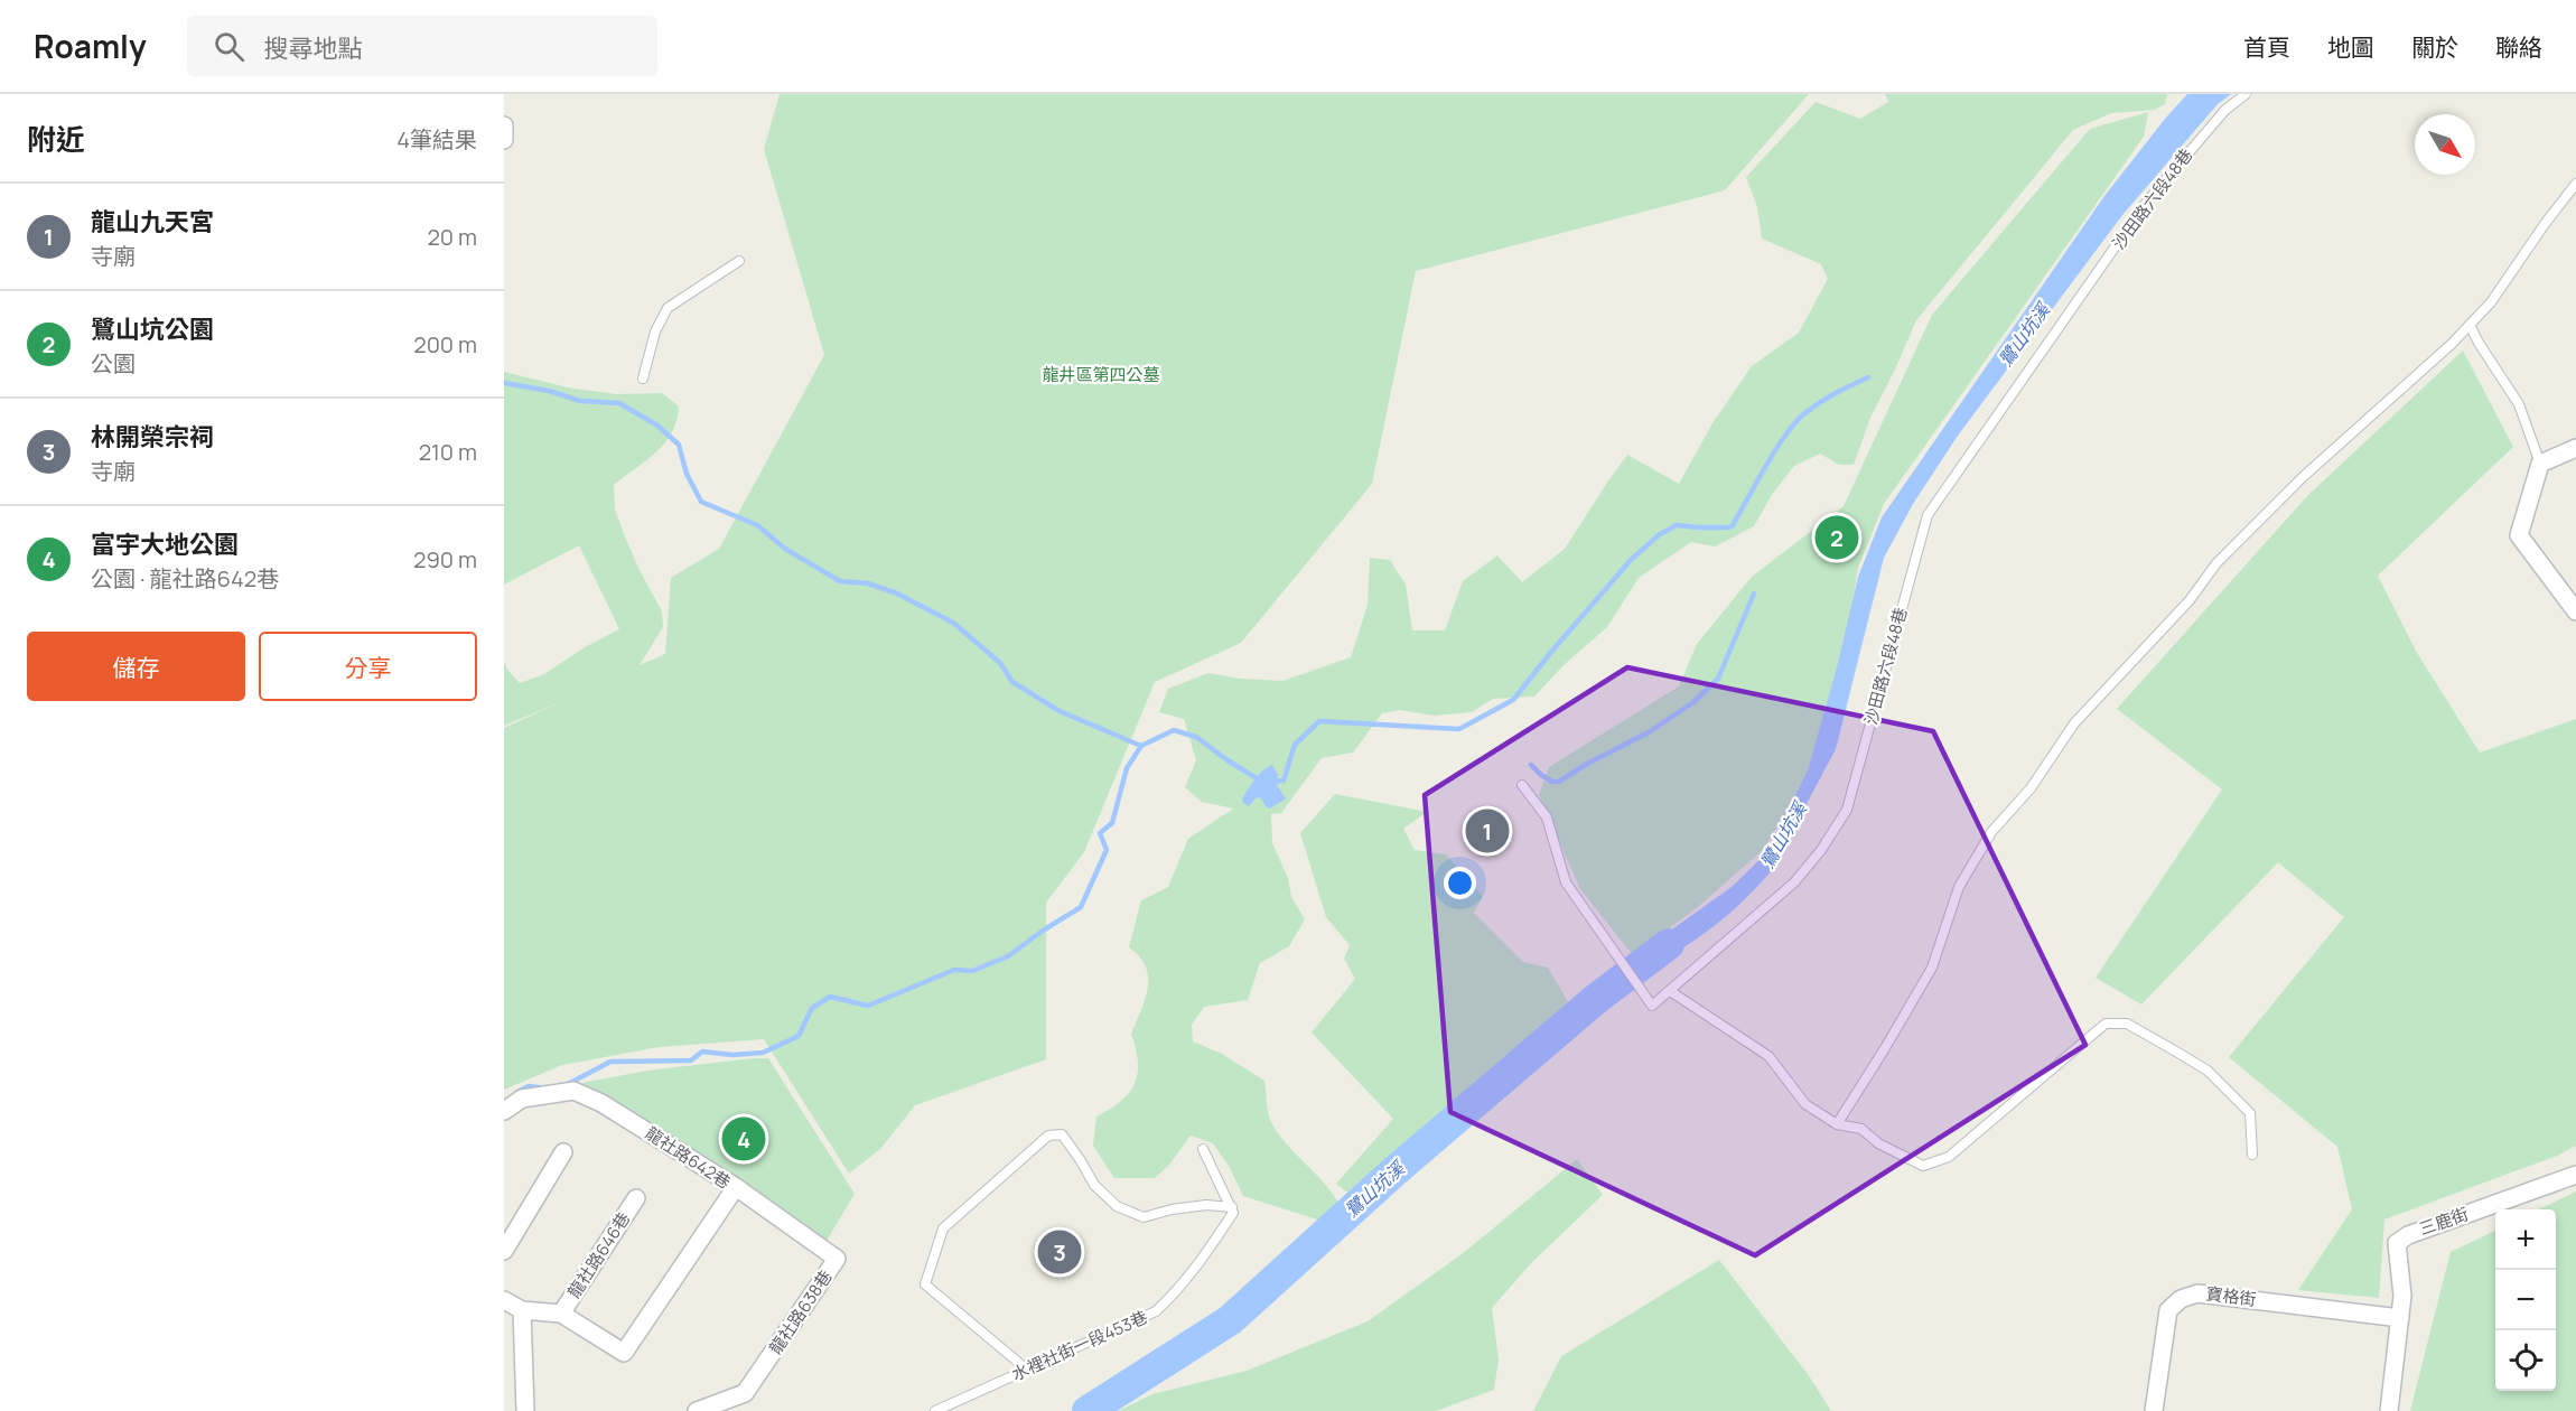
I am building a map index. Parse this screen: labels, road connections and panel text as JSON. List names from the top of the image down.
{
  "streets": {
    "street": [
      "龍社路642巷",
      "三鹿街",
      "龍社路646巷",
      "寶格街",
      "龍社路638巷"
    ],
    "lane": ["沙田路六段48巷", "水裡社街一段453巷"]
  },
  "crossings": [
    ["龍社路642巷", "龍社路646巷"],
    ["龍社路642巷", "龍社路638巷"],
    ["三鹿街", "寶格街"]
  ],
  "water": ["鷺山坑溪"],
  "parks": ["龍井區第四公墓"],
  "north": "bottom right",
  "page": {
    "header": "Roamly",
    "search": "搜尋地點",
    "nav": [
      "首頁",
      "地圖",
      "關於",
      "聯絡"
    ],
    "heading": ["附近", "4筆結果"],
    "list": [
      {
        "mark": "1",
        "name": "龍山九天宮",
        "note": "寺廟",
        "value": "20 m"
      },
      {
        "mark": "2",
        "name": "鷺山坑公園",
        "note": "公園",
        "value": "200 m"
      },
      {
        "mark": "3",
        "name": "林開榮宗祠",
        "note": "寺廟",
        "value": "210 m"
      },
      {
        "mark": "4",
        "name": "富宇大地公園",
        "note": "公園 · 龍社路642巷",
        "value": "290 m"
      }
    ],
    "pins": [
      "2",
      "1",
      "4",
      "3"
    ],
    "buttons": ["儲存", "分享"],
    "map_buttons": ["+", "−"]
  }
}
